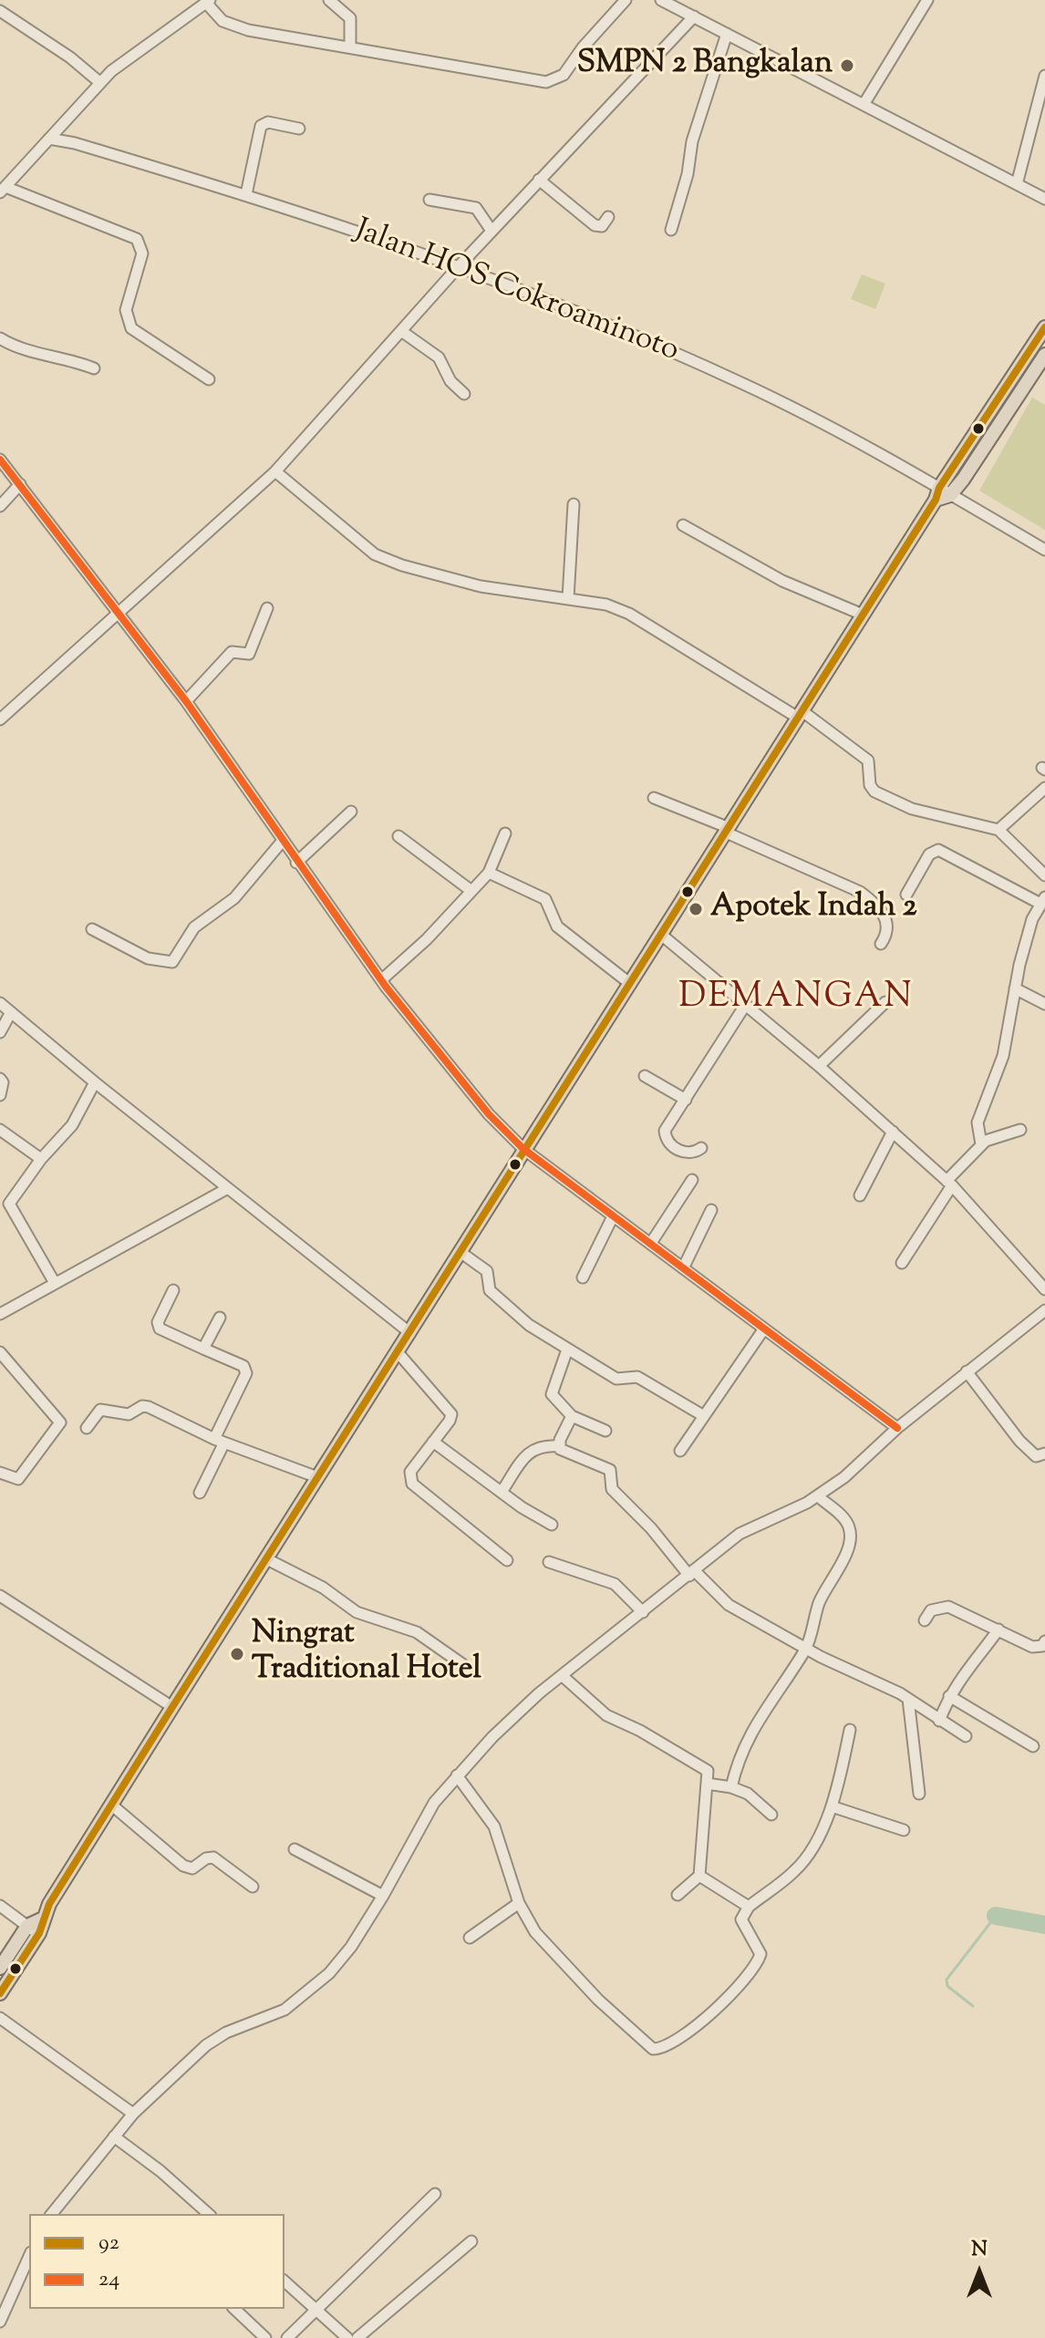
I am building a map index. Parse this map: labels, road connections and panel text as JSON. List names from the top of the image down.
{
  "streets": {
    "street": ["Jalan HOS Cokroaminoto"]
  },
  "districts": ["DEMANGAN"],
  "places": ["SMPN 2 Bangkalan", "Apotek Indah 2", "Ningrat Traditional Hotel"],
  "lines": ["transit line 92", "transit line 24"],
  "legend": ["92", "24"],
  "north": "top"
}
